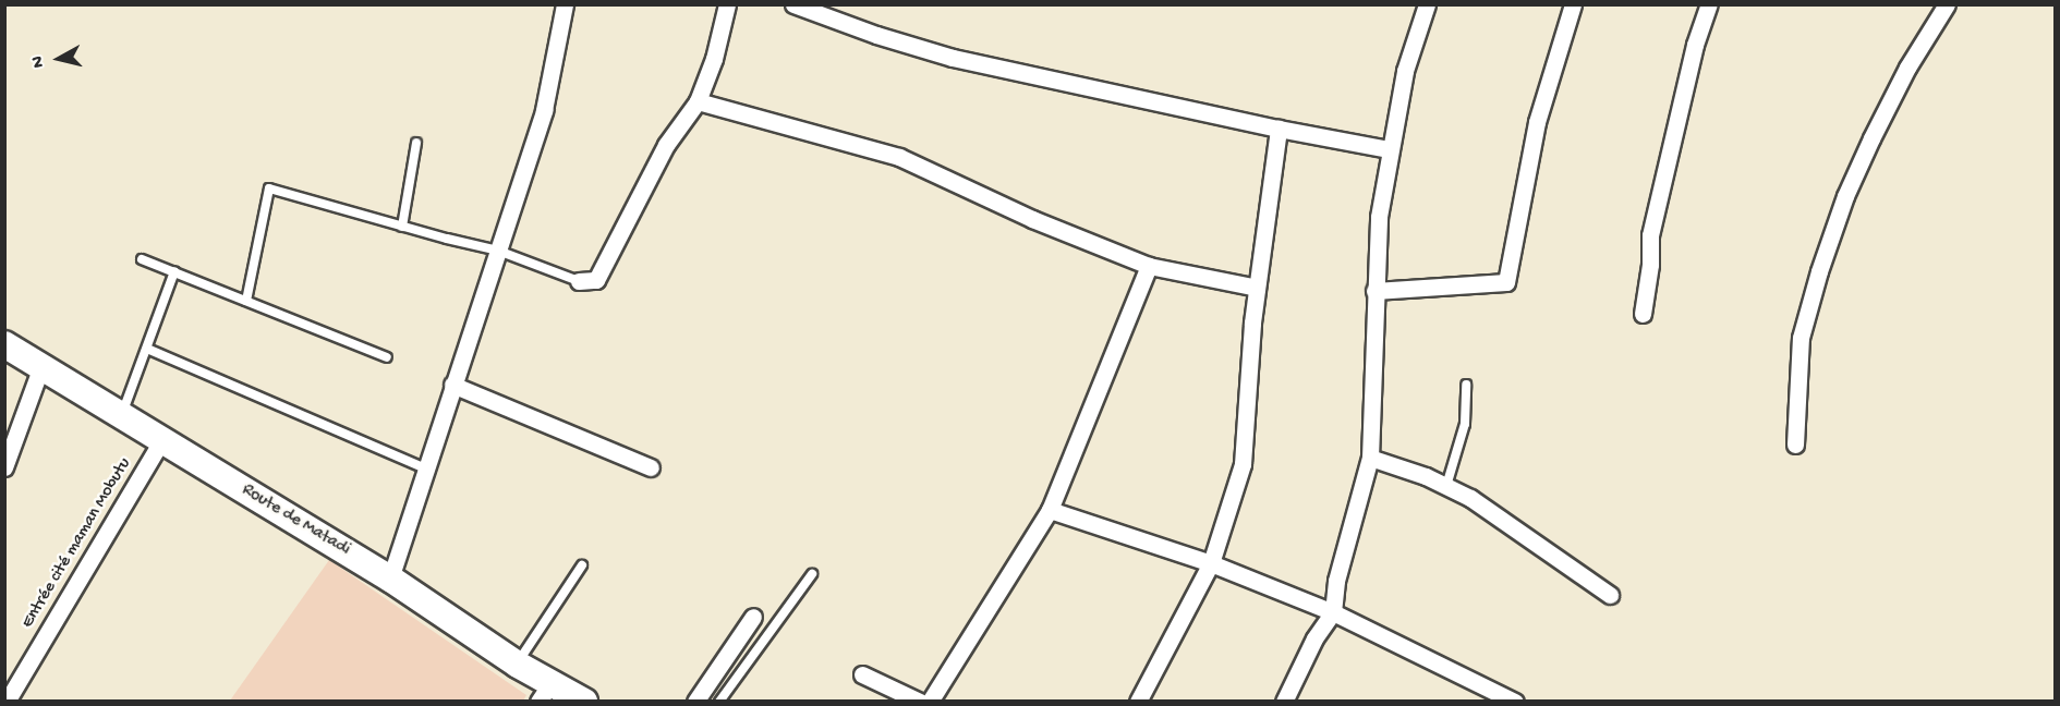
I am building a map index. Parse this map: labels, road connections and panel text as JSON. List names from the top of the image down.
{
  "streets": {
    "highway": ["Route de Matadi"],
    "street": ["Entrée cité maman Mobutu"]
  },
  "crossings": [
    ["Route de Matadi", "Entrée cité maman Mobutu"]
  ],
  "north": "left"
}
